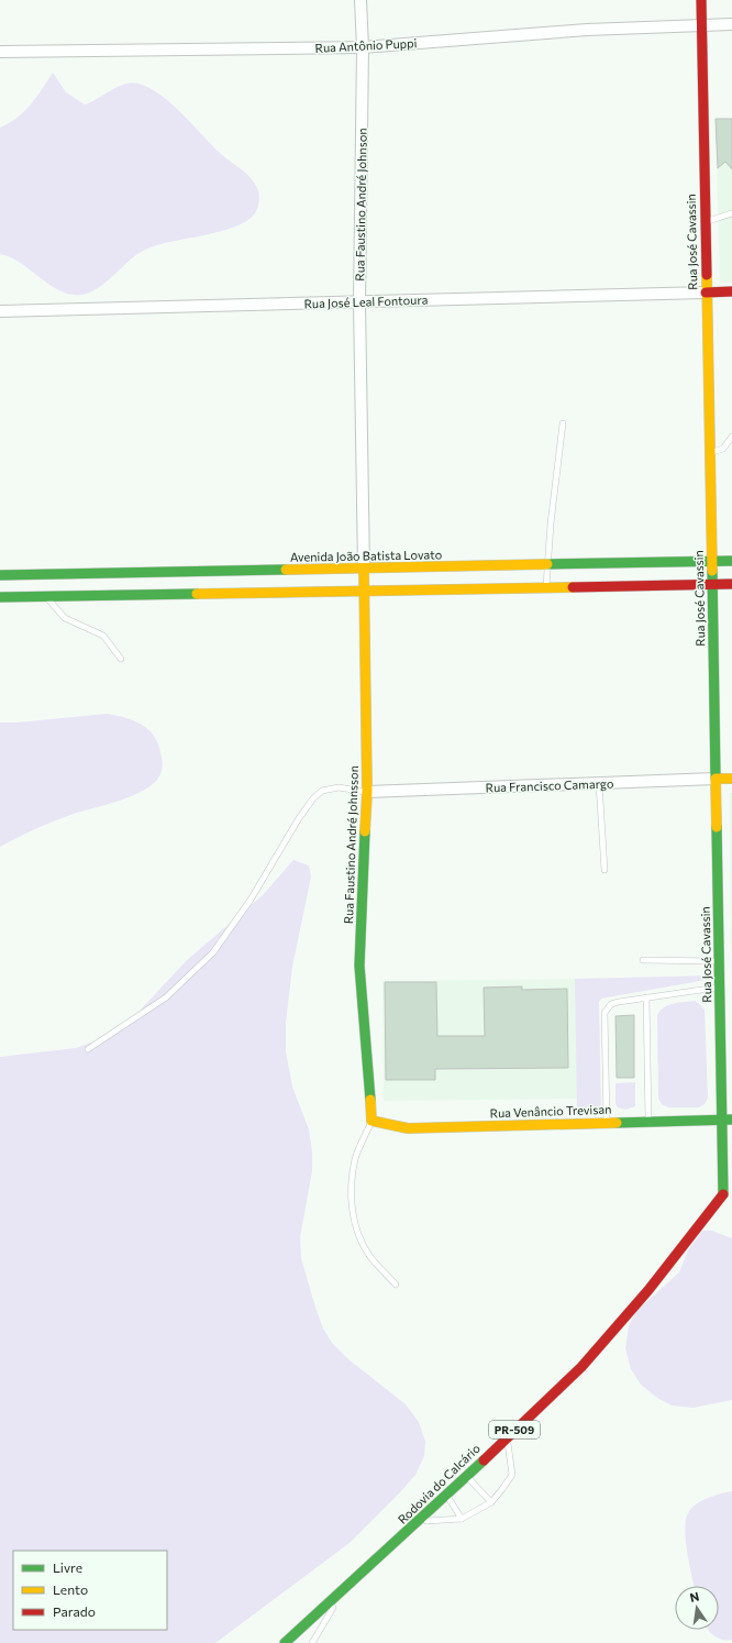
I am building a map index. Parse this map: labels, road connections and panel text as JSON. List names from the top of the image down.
{
  "streets": {
    "street": [
      "Rua Antônio Puppi",
      "Rua Faustino André Johnson",
      "Rua José Cavassin",
      "Rua José Leal Fontoura",
      "Avenida João Batista Lovato",
      "Rua Francisco Camargo",
      "Rua Faustino André Johnsson",
      "Rua Venâncio Trevisan",
      "PR-509",
      "Rodovia do Calcário"
    ]
  },
  "crossings": [
    ["Rua Antônio Puppi", "Rua Faustino André Johnson"],
    ["Rua Antônio Puppi", "Rua José Cavassin"],
    ["Rua Faustino André Johnson", "Rua José Leal Fontoura"],
    ["Rua Faustino André Johnson", "Avenida João Batista Lovato"],
    ["Rua Faustino André Johnson", "Rua Faustino André Johnsson"],
    ["Rua José Cavassin", "Rua José Leal Fontoura"],
    ["Rua José Cavassin", "Avenida João Batista Lovato"],
    ["Rua José Cavassin", "Rua Francisco Camargo"],
    ["Rua José Cavassin", "Rua Venâncio Trevisan"],
    ["Rua José Cavassin", "PR-509"],
    ["Rua José Cavassin", "Rodovia do Calcário"],
    ["Avenida João Batista Lovato", "Rua Faustino André Johnsson"],
    ["Rua Francisco Camargo", "Rua Faustino André Johnsson"],
    ["Rua Faustino André Johnsson", "Rua Venâncio Trevisan"],
    ["PR-509", "Rodovia do Calcário"]
  ],
  "legend": ["Livre", "Lento", "Parado"],
  "north": "top"
}
